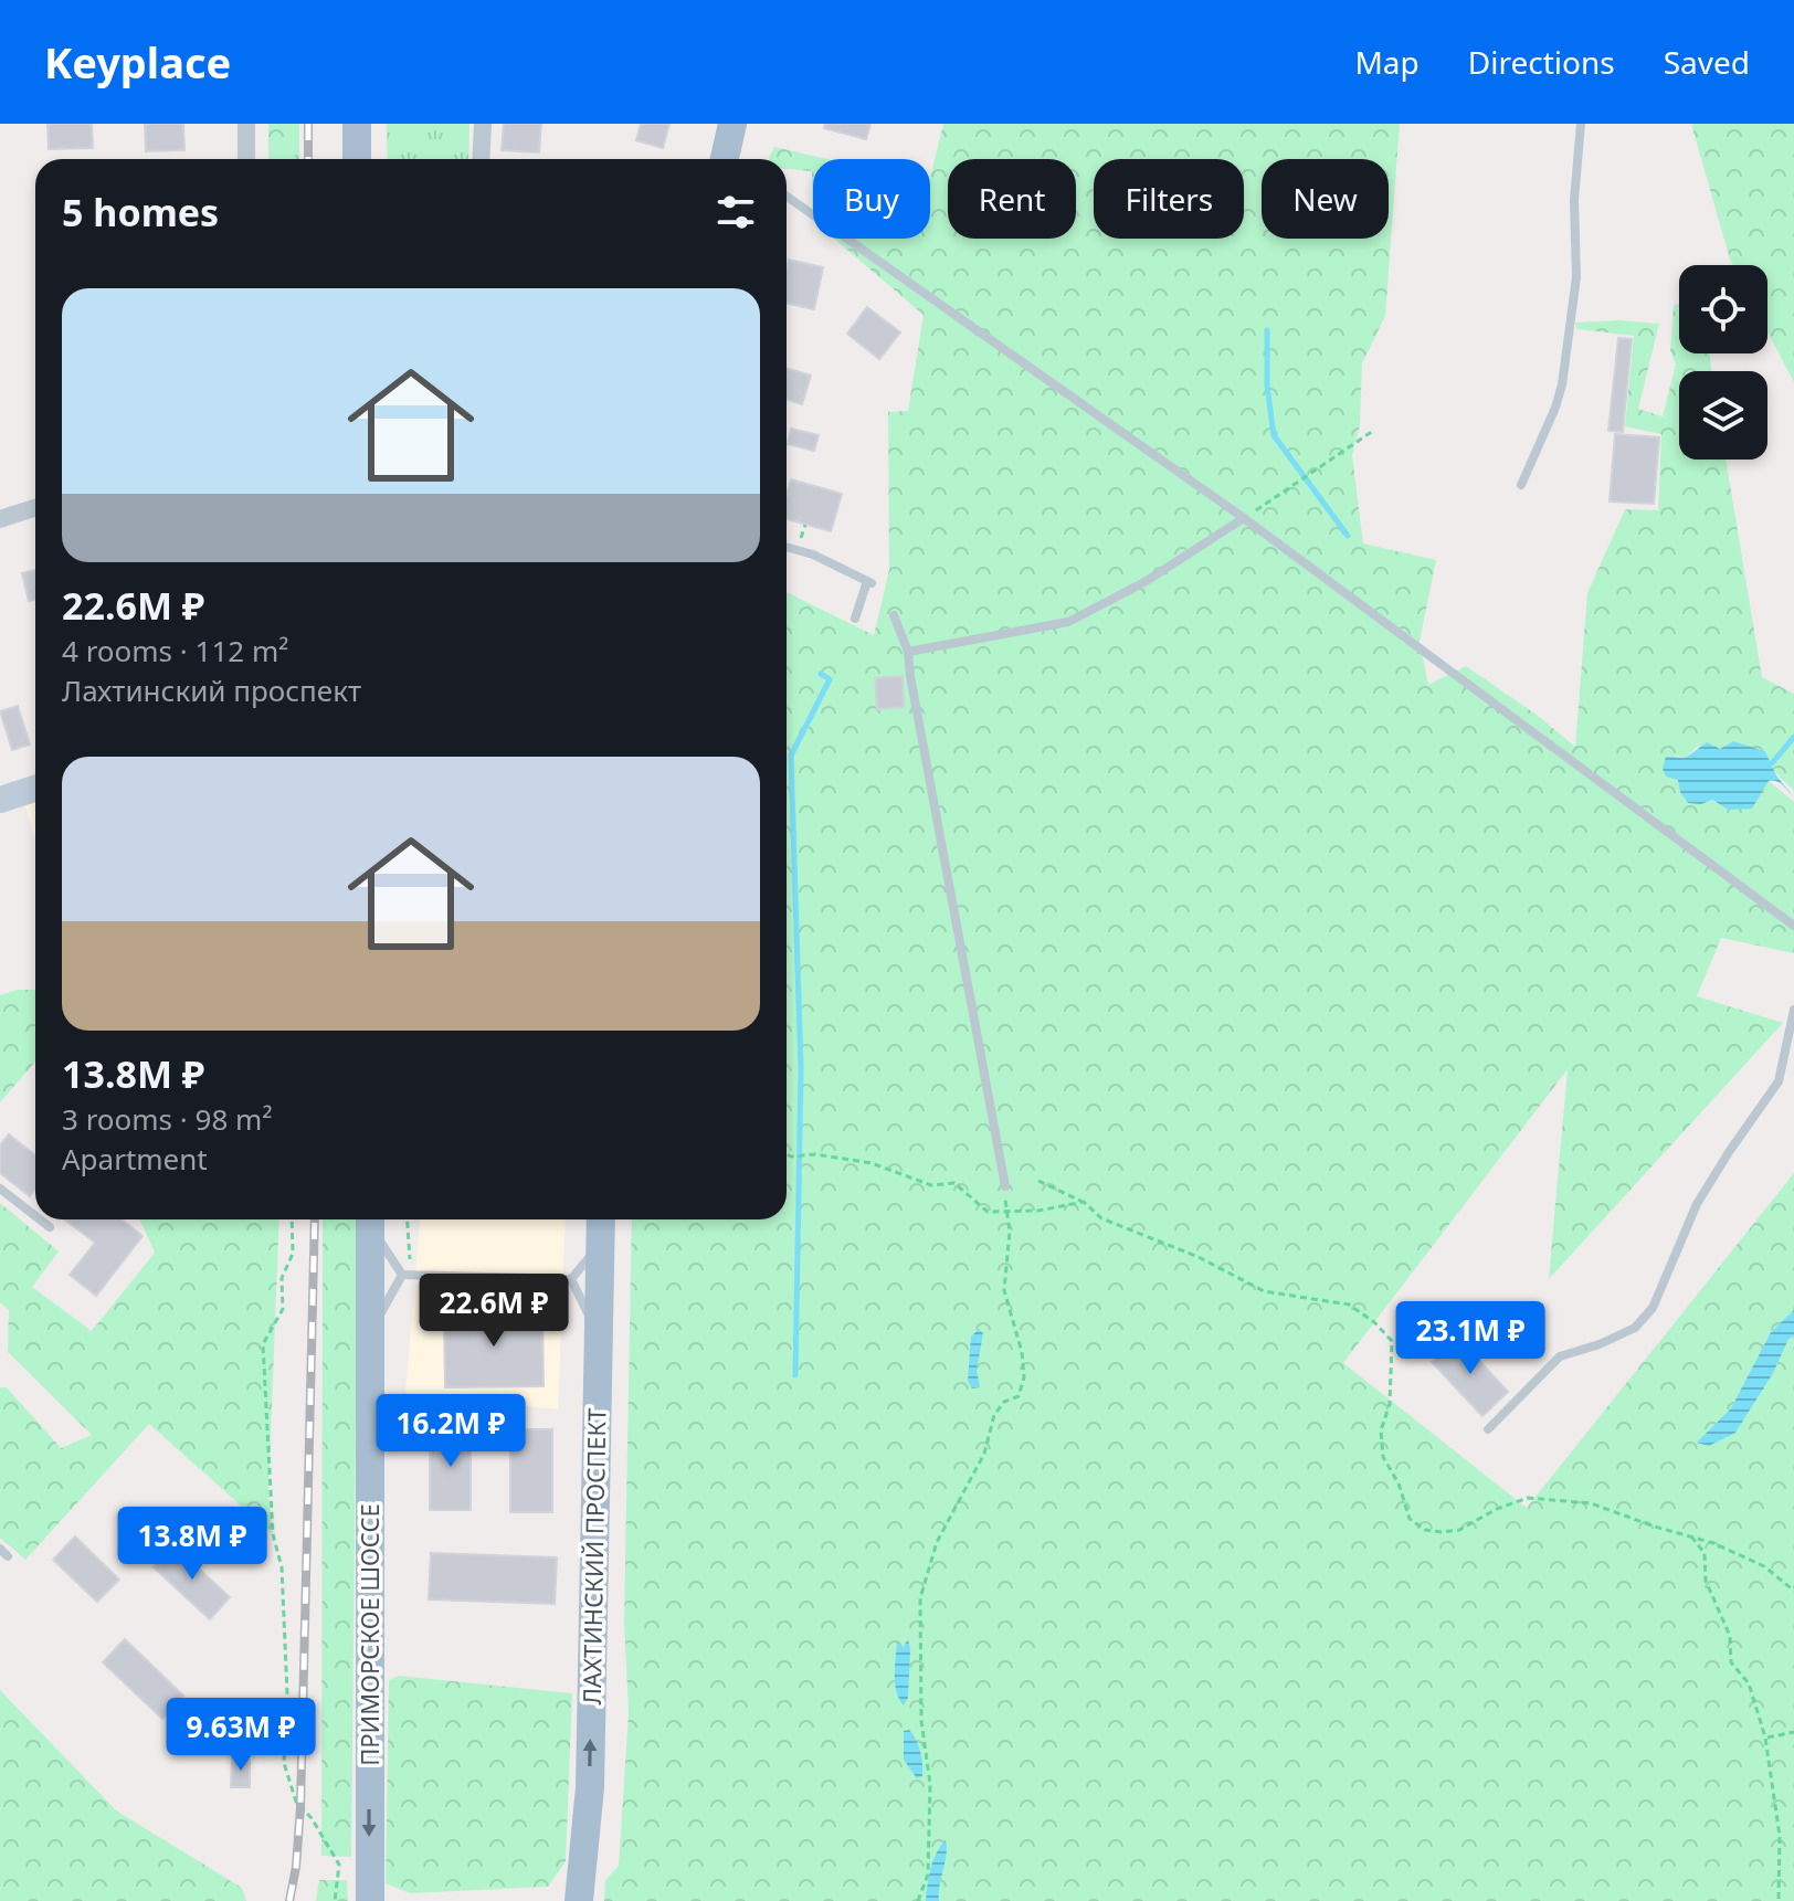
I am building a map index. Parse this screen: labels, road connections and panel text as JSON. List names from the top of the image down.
{
  "streets": {
    "main road": ["ЛАХТИНСКИЙ ПРОСПЕКТ", "ПРИМОРСКОЕ ШОССЕ"]
  },
  "one_way": ["ЛАХТИНСКИЙ ПРОСПЕКТ", "ПРИМОРСКОЕ ШОССЕ"],
  "page": {
    "header": "Keyplace",
    "nav": ["Map", "Directions", "Saved"],
    "chip": [
      "Buy",
      "Rent",
      "Filters",
      "New"
    ],
    "heading": "5 homes",
    "list": [
      {
        "name": "22.6M ₽",
        "note": "4 rooms · 112 m² · Лахтинский проспект"
      },
      {
        "name": "13.8M ₽",
        "note": "3 rooms · 98 m² · Apartment"
      }
    ],
    "price": [
      "22.6M ₽",
      "23.1M ₽",
      "16.2M ₽",
      "13.8M ₽",
      "9.63M ₽"
    ]
  }
}
